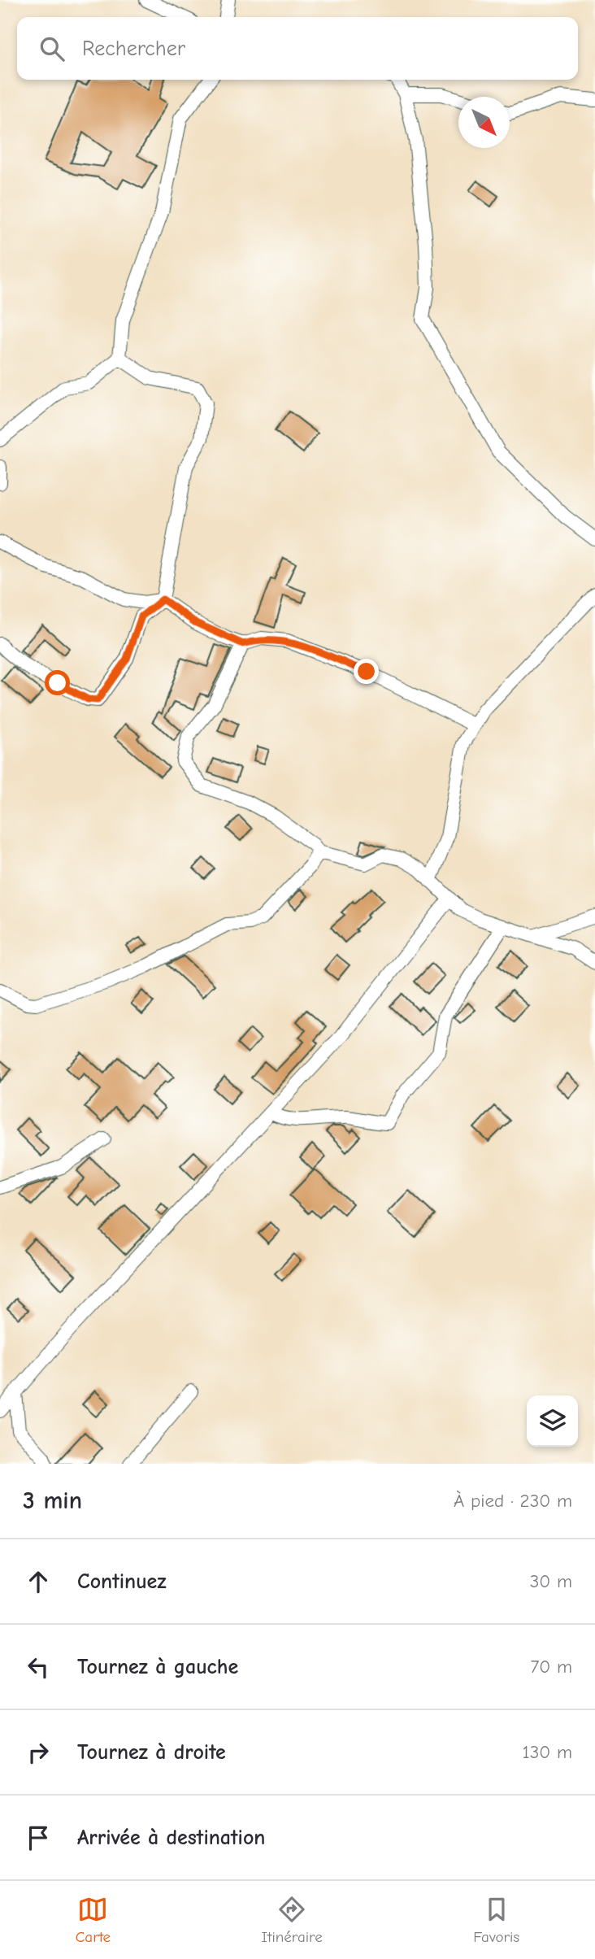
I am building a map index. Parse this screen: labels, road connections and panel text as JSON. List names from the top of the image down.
{
  "north": "bottom right",
  "page": {
    "search": "Rechercher",
    "heading": ["3 min", "À pied · 230 m"],
    "list": [
      ["Continuez", "30 m"],
      ["Tournez à gauche", "70 m"],
      ["Tournez à droite", "130 m"],
      "Arrivée à destination"
    ],
    "nav": ["Carte", "Itinéraire", "Favoris"]
  }
}
